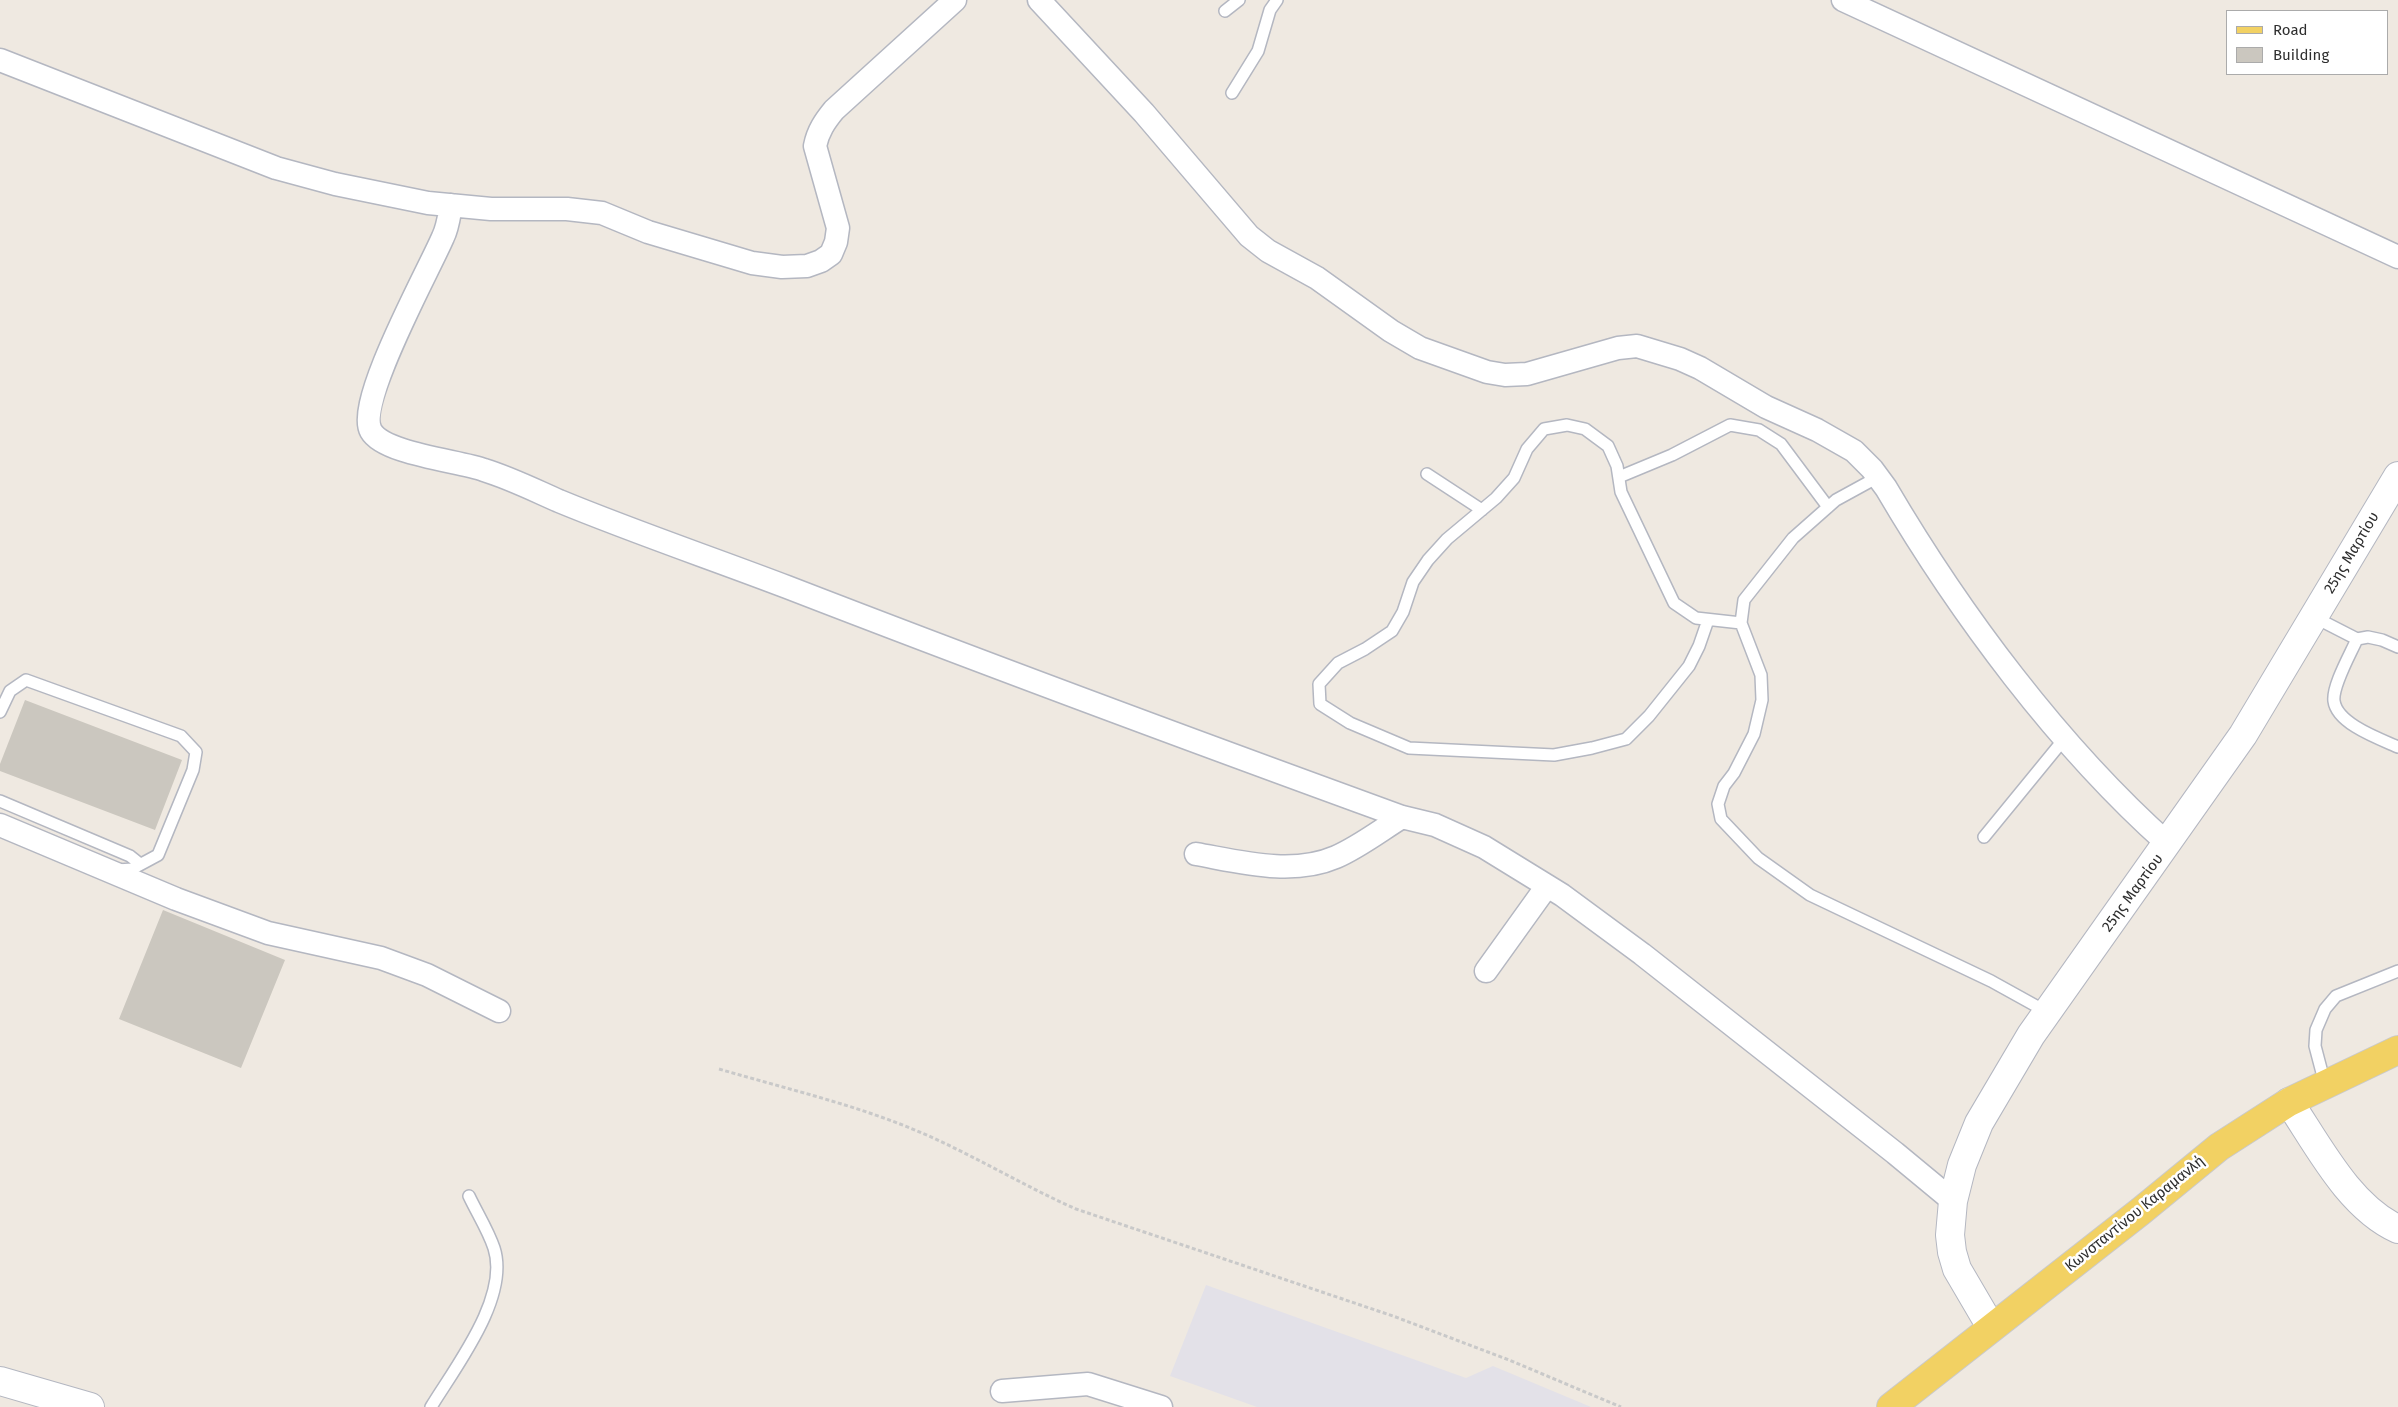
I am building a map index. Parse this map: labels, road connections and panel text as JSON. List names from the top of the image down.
{
  "streets": {
    "main road": ["25ης Μαρτίου", "Κωνσταντίνου Καραμανλή"]
  },
  "crossings": [
    ["25ης Μαρτίου", "Κωνσταντίνου Καραμανλή"]
  ],
  "legend": ["Road", "Building"]
}
